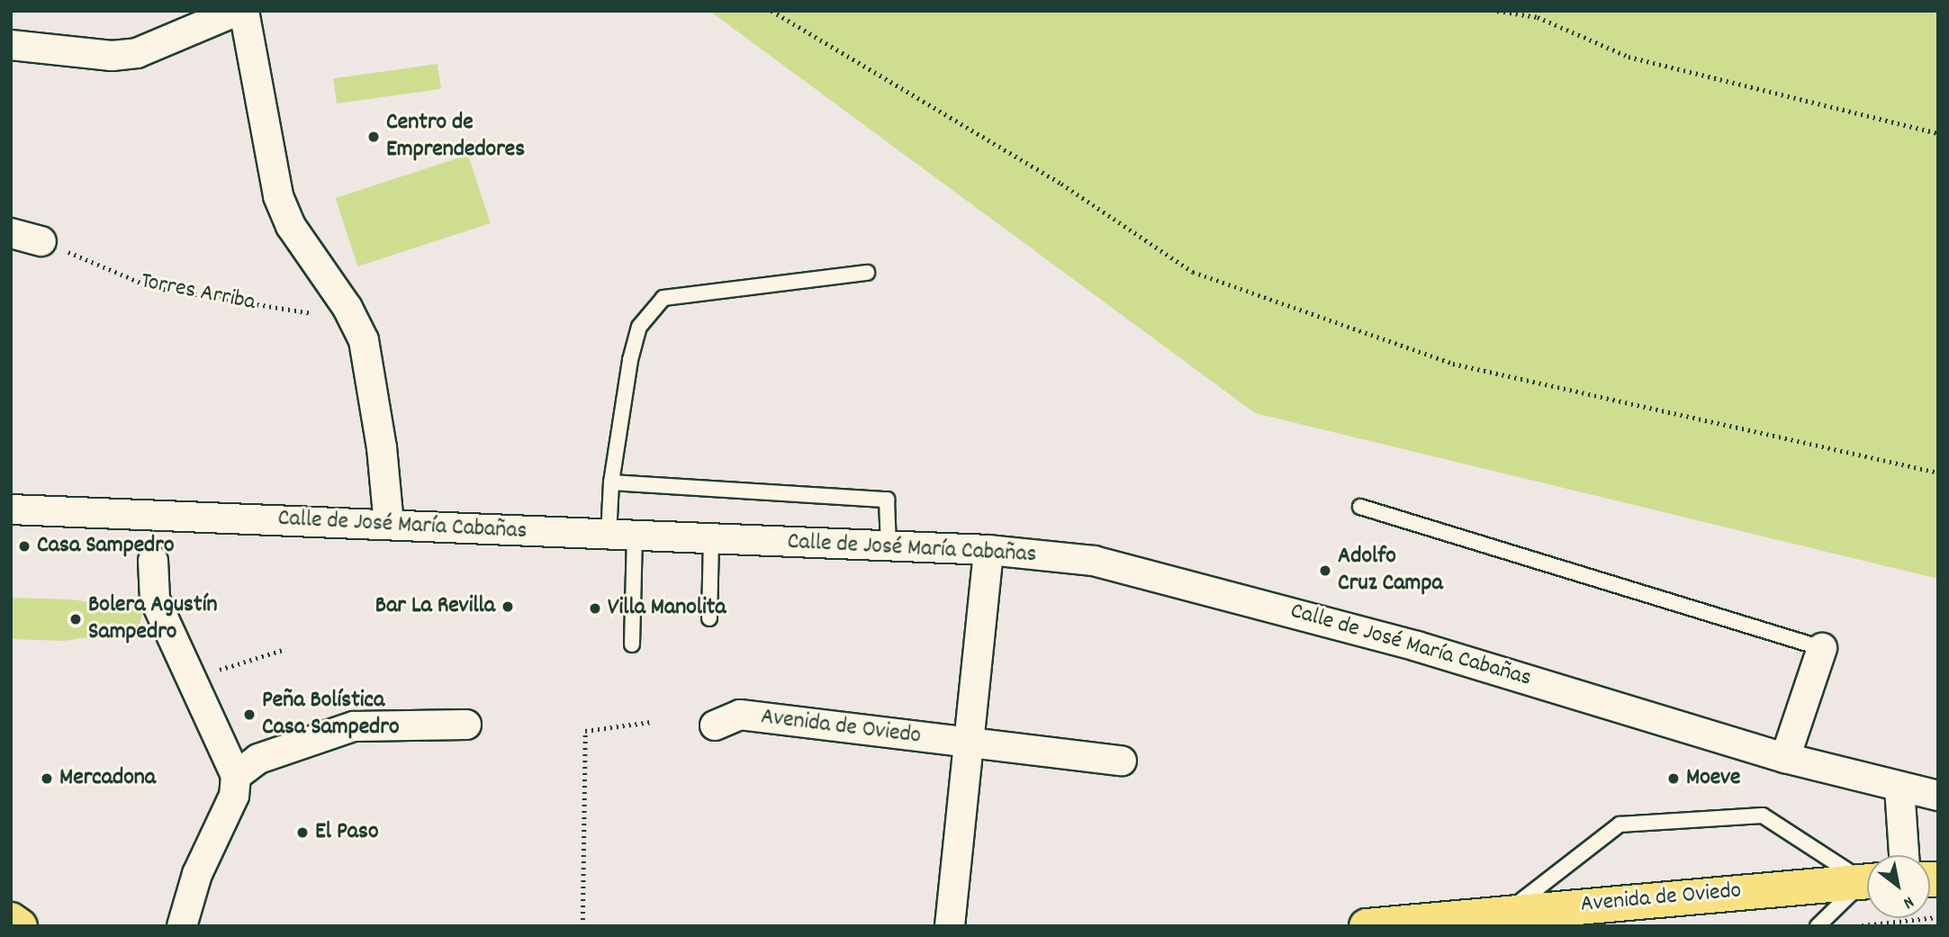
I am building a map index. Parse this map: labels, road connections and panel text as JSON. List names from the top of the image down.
{
  "streets": {
    "highway": ["Avenida de Oviedo"],
    "street": ["Calle de José María Cabañas"],
    "path": ["Torres Arriba"]
  },
  "places": [
    "Centro de Emprendedores",
    "Casa Sampedro",
    "Adolfo Cruz Campa",
    "Bar La Revilla",
    "Villa Manolita",
    "Bolera Agustín Sampedro",
    "Peña Bolística Casa Sampedro",
    "Mercadona",
    "Moeve",
    "El Paso"
  ],
  "north": "bottom right"
}
